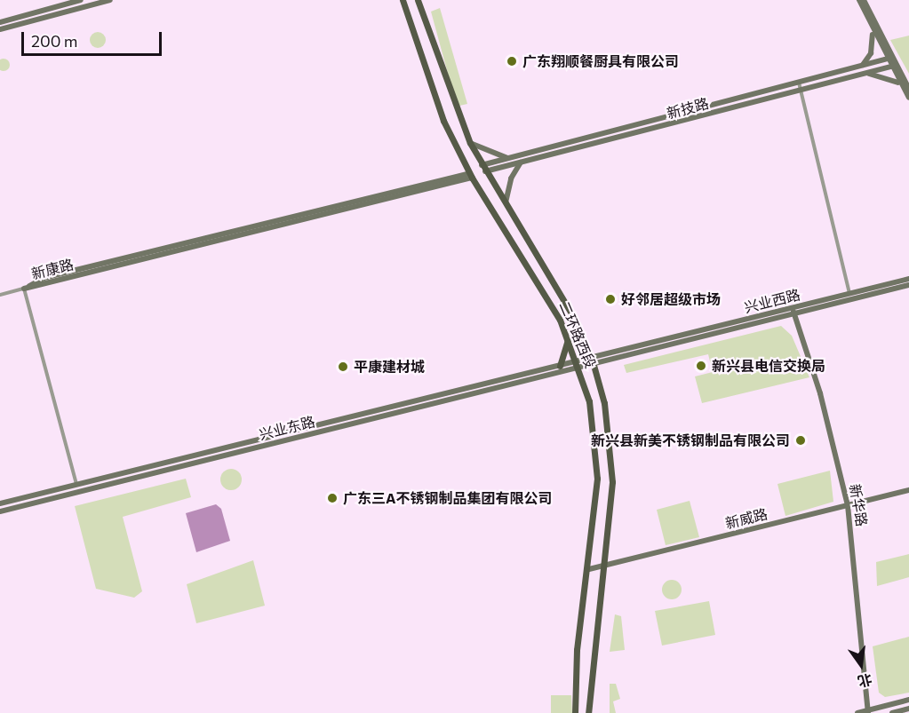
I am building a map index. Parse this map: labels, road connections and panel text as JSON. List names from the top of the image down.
{
  "streets": {
    "main road": ["二环路西段"],
    "street": [
      "新技路",
      "新康路",
      "兴业西路",
      "兴业东路",
      "新华路",
      "新威路"
    ]
  },
  "crossings": [
    ["新技路", "二环路西段"],
    ["新康路", "二环路西段"],
    ["兴业西路", "二环路西段"],
    ["兴业西路", "兴业东路"],
    ["兴业西路", "新华路"],
    ["二环路西段", "兴业东路"],
    ["二环路西段", "新威路"],
    ["新华路", "新威路"]
  ],
  "places": [
    "广东翔顺餐厨具有限公司",
    "好邻居超级市场",
    "新兴县电信交换局",
    "平康建材城",
    "新兴县新美不锈钢制品有限公司",
    "广东三A不锈钢制品集团有限公司"
  ],
  "scale_bar": "200 m",
  "north": "bottom"
}
